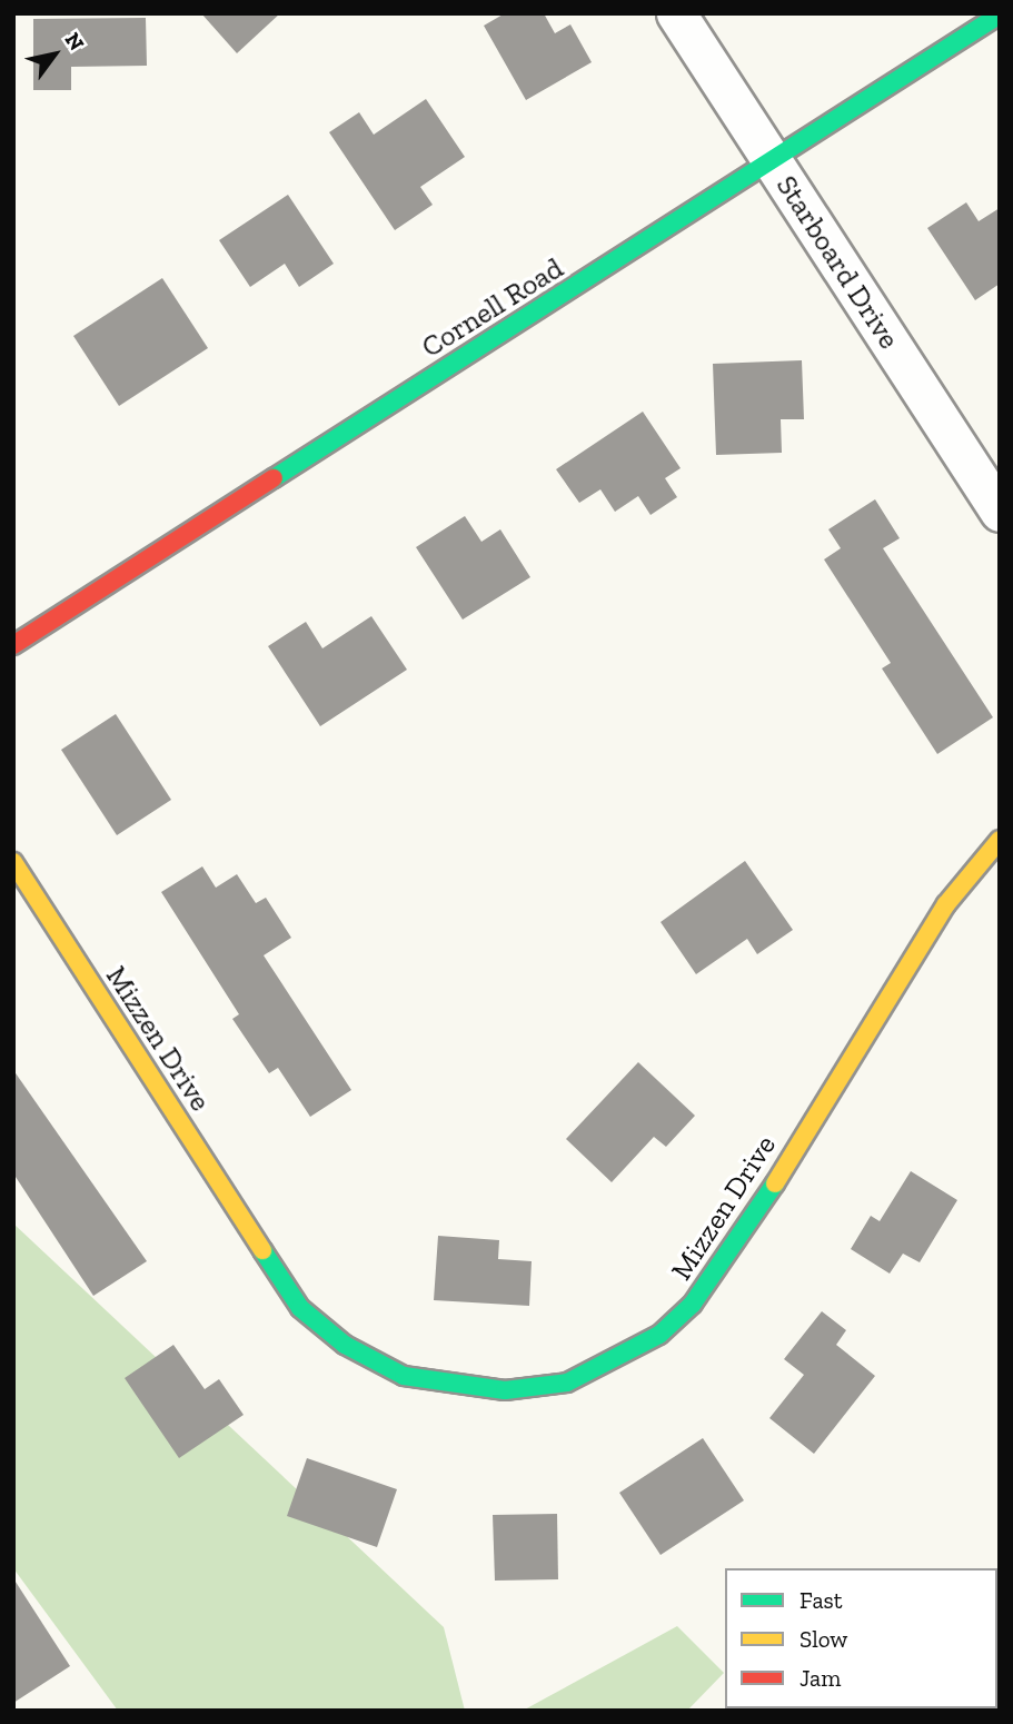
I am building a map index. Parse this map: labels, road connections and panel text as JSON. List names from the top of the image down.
{
  "streets": {
    "street": ["Starboard Drive", "Cornell Road", "Mizzen Drive"]
  },
  "crossings": [
    ["Starboard Drive", "Cornell Road"]
  ],
  "legend": ["Fast", "Slow", "Jam"],
  "north": "top right"
}
